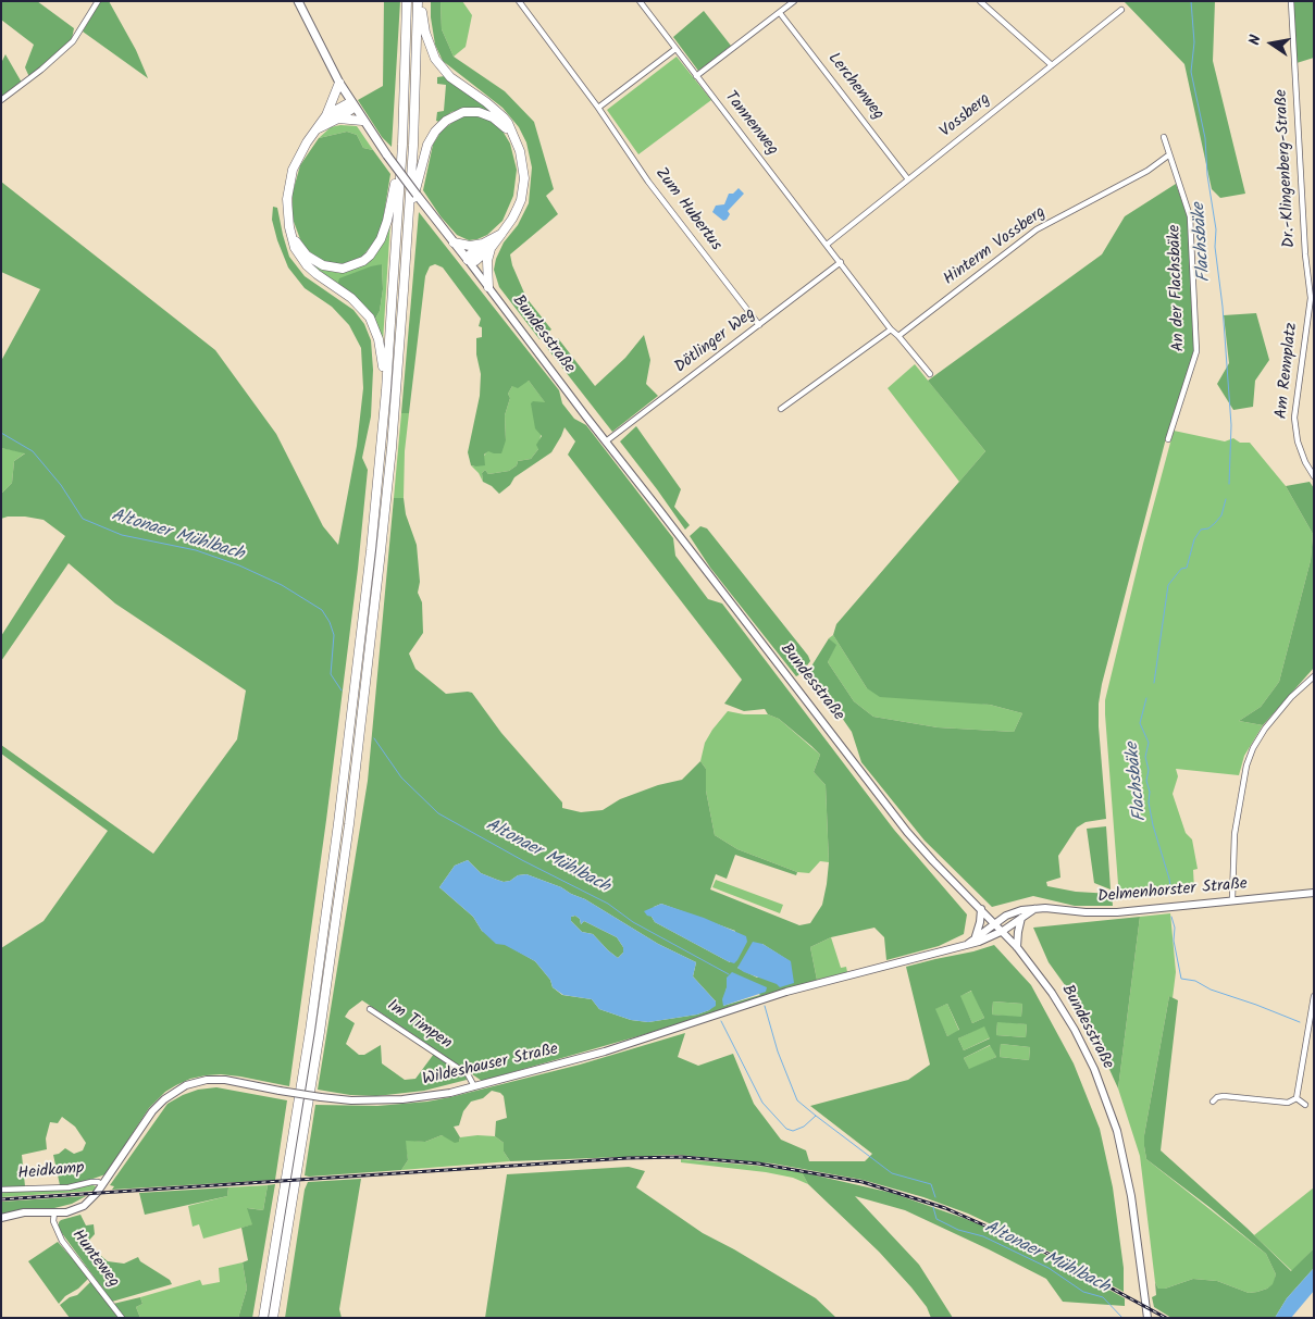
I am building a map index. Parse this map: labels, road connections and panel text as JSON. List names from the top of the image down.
{
  "streets": {
    "main road": ["Bundesstraße", "Delmenhorster Straße", "Wildeshauser Straße"],
    "street": [
      "Lerchenweg",
      "Vossberg",
      "Tannenweg",
      "Dr.-Klingenberg-Straße",
      "Zum Hubertus",
      "Hinterm Vossberg",
      "An der Flachsbäke",
      "Dötlinger Weg",
      "Am Rennplatz",
      "Im Timpen",
      "Heidkamp",
      "Hunteweg"
    ]
  },
  "crossings": [
    ["Lerchenweg", "Vossberg"],
    ["Vossberg", "Tannenweg"],
    ["Tannenweg", "Dötlinger Weg"],
    ["Dr.-Klingenberg-Straße", "Am Rennplatz"],
    ["Zum Hubertus", "Dötlinger Weg"],
    ["Hinterm Vossberg", "An der Flachsbäke"],
    ["Bundesstraße", "Dötlinger Weg"],
    ["Bundesstraße", "Delmenhorster Straße"],
    ["Bundesstraße", "Wildeshauser Straße"],
    ["Delmenhorster Straße", "Wildeshauser Straße"],
    ["Im Timpen", "Wildeshauser Straße"],
    ["Wildeshauser Straße", "Heidkamp"],
    ["Wildeshauser Straße", "Hunteweg"]
  ],
  "water": ["Flachsbäke", "Altonaer Mühlbach"],
  "north": "left"
}
